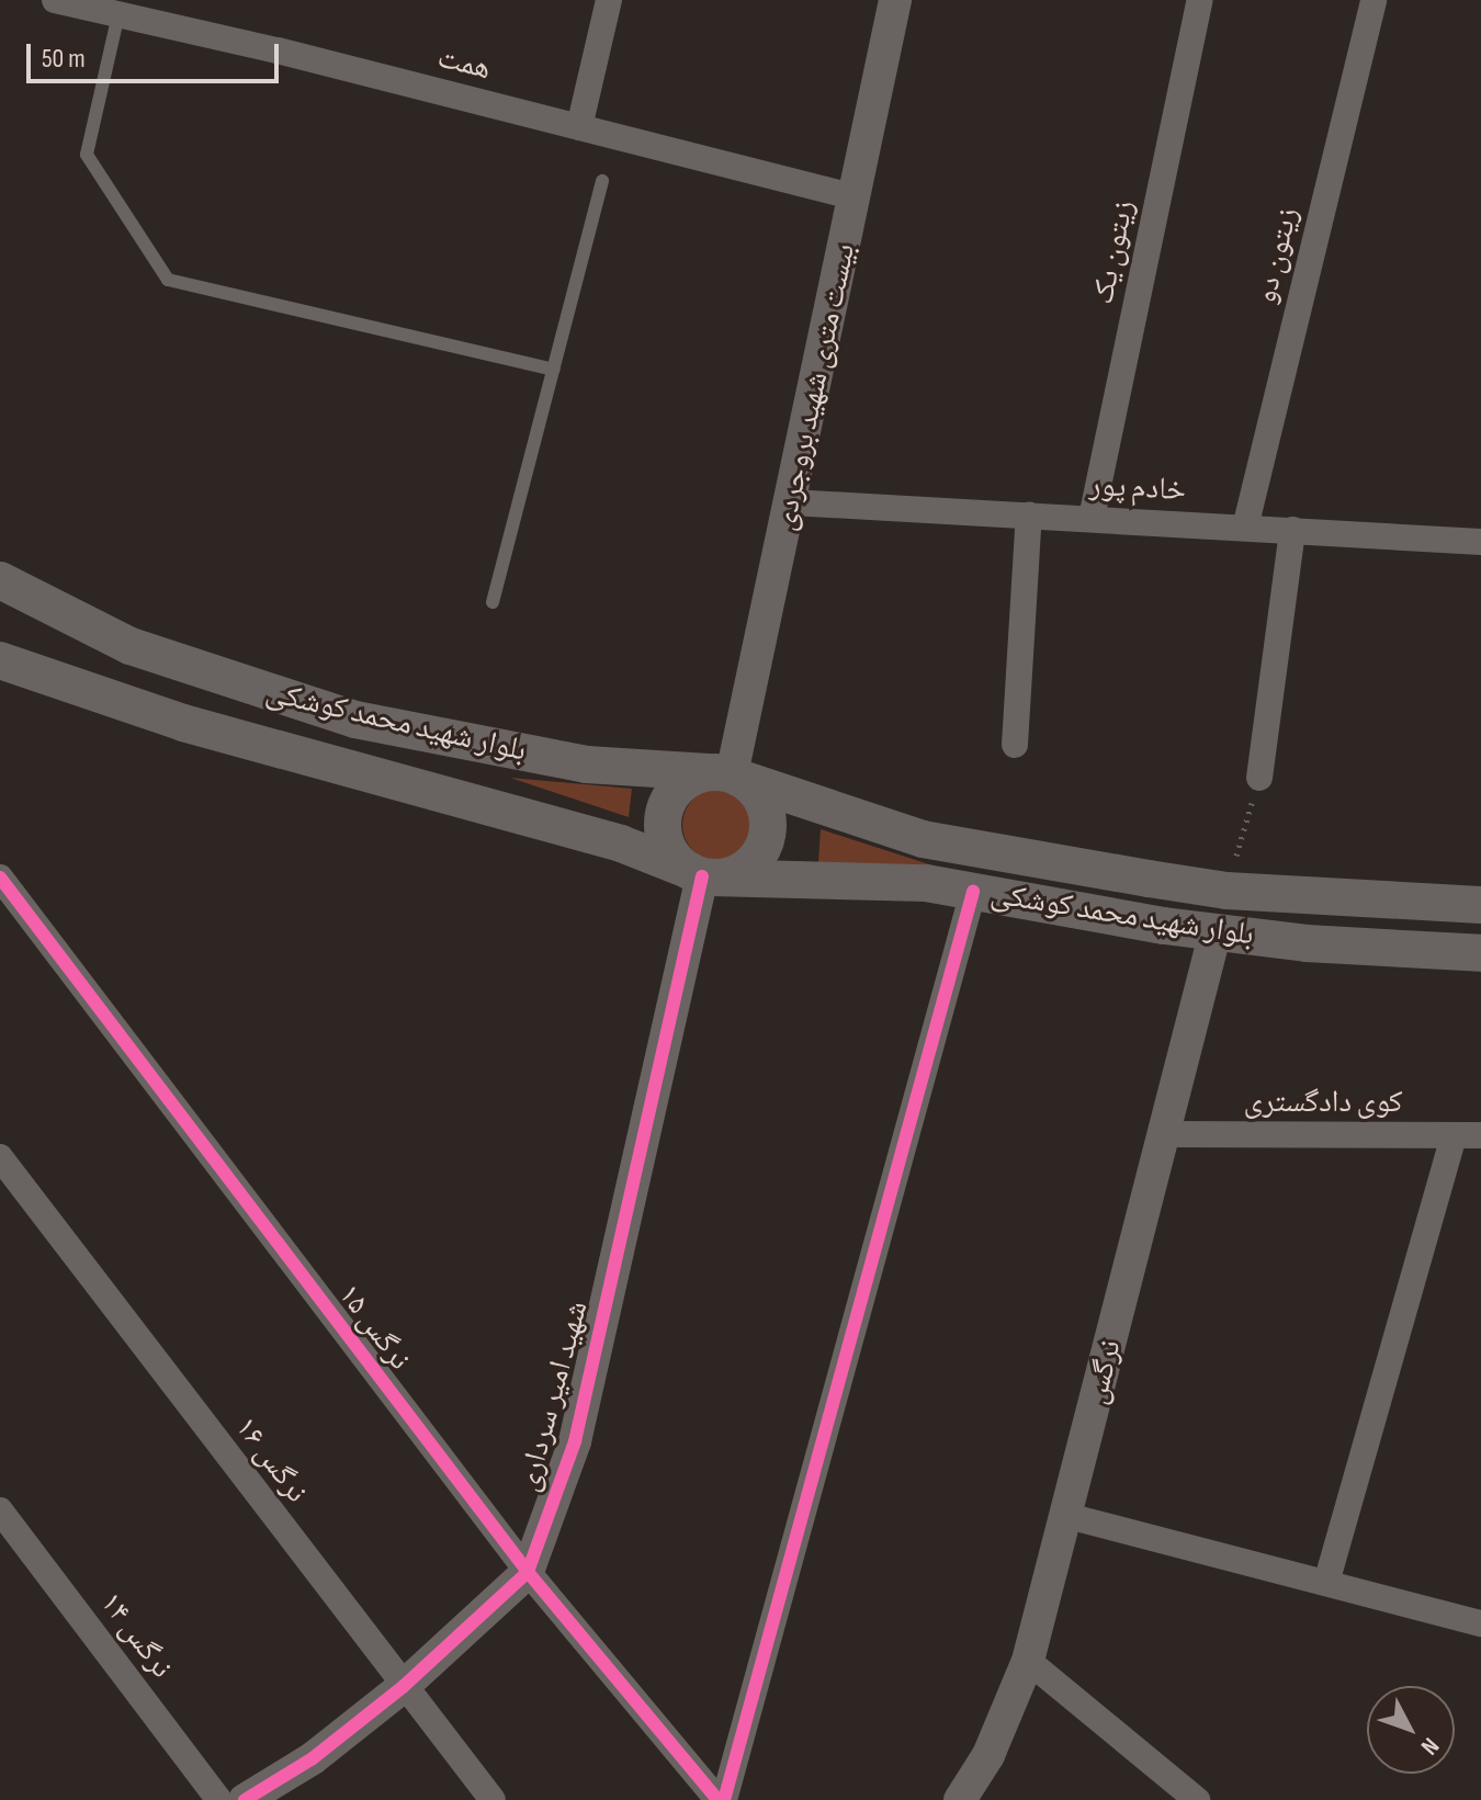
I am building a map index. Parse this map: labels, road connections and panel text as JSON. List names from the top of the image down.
{
  "streets": {
    "main road": ["بلوار شهید محمد کوشکی"],
    "street": [
      "همت",
      "زیتون یک",
      "زیتون دو",
      "بیست متری شهید بروجردی",
      "خادم پور",
      "کوی دادگستری",
      "نرگس ۱۵",
      "نرگس",
      "شهید امیر سرداری",
      "نرگس ۱۶",
      "نرگس ۱۴"
    ]
  },
  "crossings": [
    ["همت", "بیست متری شهید بروجردی"],
    ["زیتون یک", "خادم پور"],
    ["زیتون دو", "خادم پور"],
    ["بیست متری شهید بروجردی", "خادم پور"],
    ["بیست متری شهید بروجردی", "بلوار شهید محمد کوشکی"],
    ["بیست متری شهید بروجردی", "شهید امیر سرداری"],
    ["بلوار شهید محمد کوشکی", "نرگس"],
    ["بلوار شهید محمد کوشکی", "شهید امیر سرداری"],
    ["کوی دادگستری", "نرگس"],
    ["نرگس ۱۵", "شهید امیر سرداری"],
    ["شهید امیر سرداری", "نرگس ۱۶"]
  ],
  "scale_bar": "50 m",
  "north": "bottom right"
}
